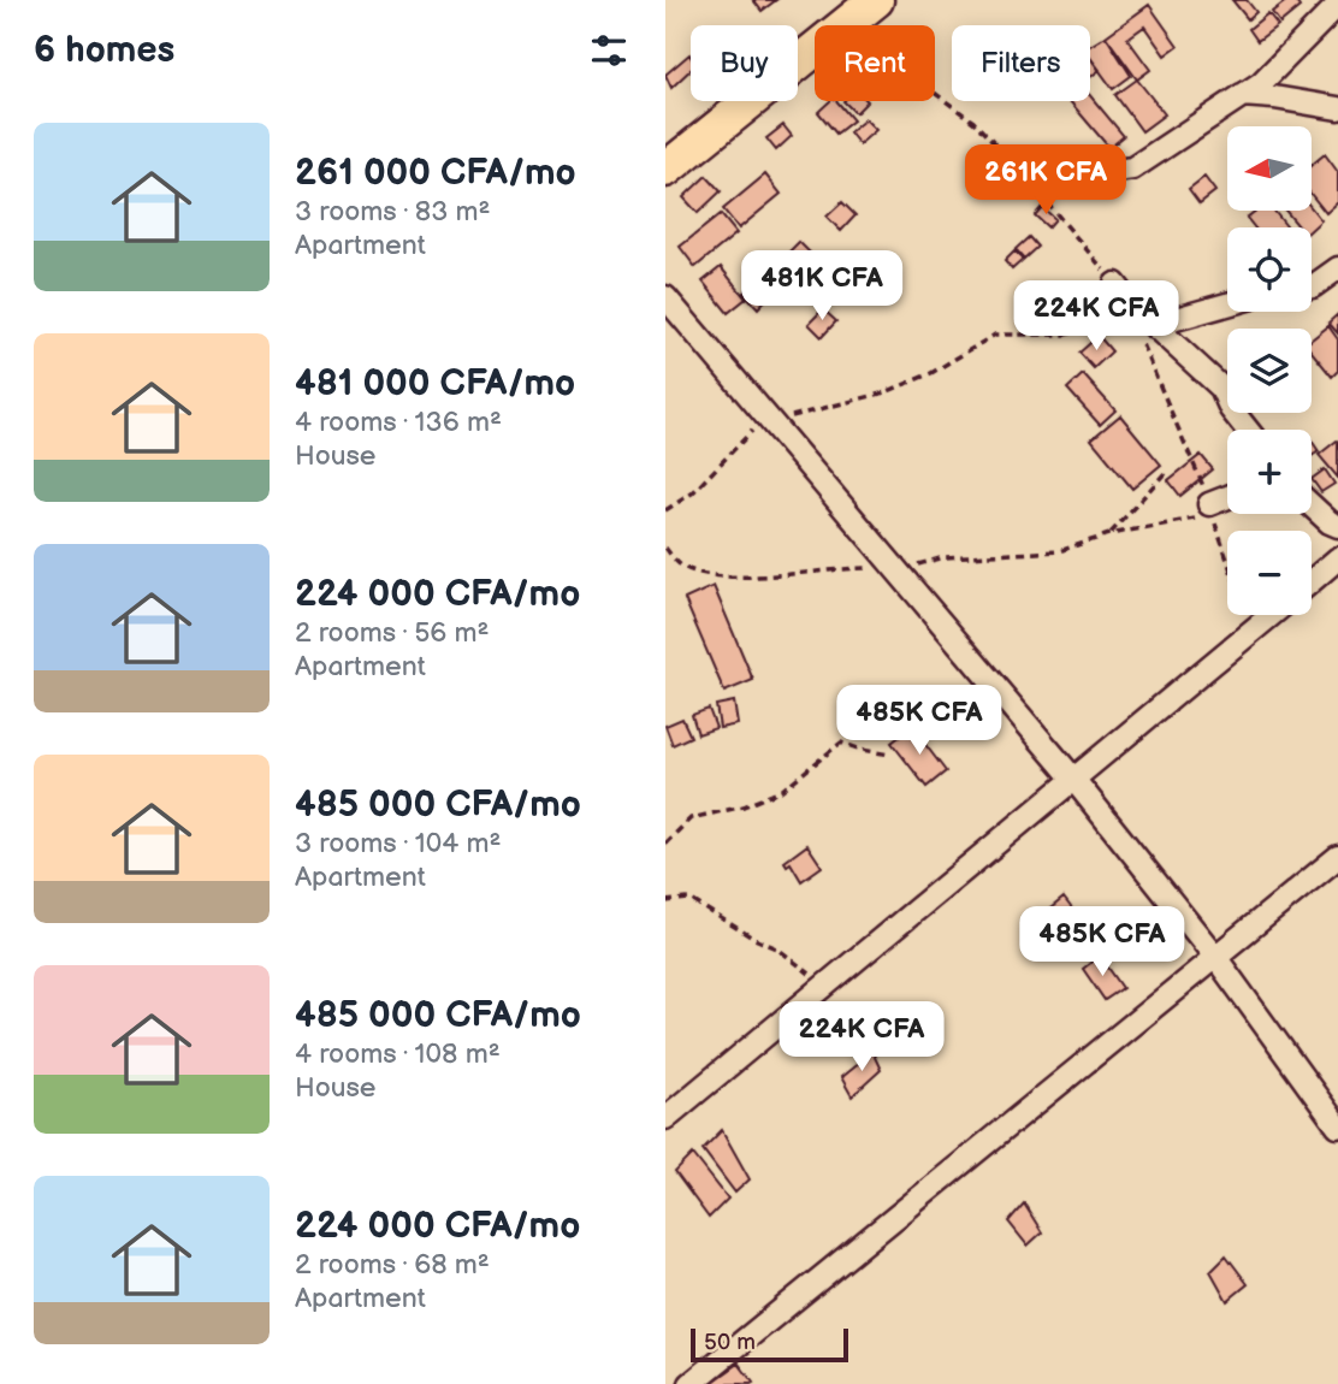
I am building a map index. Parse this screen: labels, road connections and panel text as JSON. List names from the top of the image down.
{
  "scale_bar": "50 m",
  "north": "left",
  "page": {
    "heading": "6 homes",
    "chip": ["Buy", "Rent", "Filters"],
    "list": [
      {
        "name": "261 000 CFA/mo",
        "note": "3 rooms · 83 m² · Apartment"
      },
      {
        "name": "481 000 CFA/mo",
        "note": "4 rooms · 136 m² · House"
      },
      {
        "name": "224 000 CFA/mo",
        "note": "2 rooms · 56 m² · Apartment"
      },
      {
        "name": "485 000 CFA/mo",
        "note": "3 rooms · 104 m² · Apartment"
      },
      {
        "name": "485 000 CFA/mo",
        "note": "4 rooms · 108 m² · House"
      },
      {
        "name": "224 000 CFA/mo",
        "note": "2 rooms · 68 m² · Apartment"
      }
    ],
    "map_buttons": ["+", "−"],
    "price": [
      "261K CFA",
      "481K CFA",
      "224K CFA",
      "485K CFA",
      "485K CFA",
      "224K CFA"
    ],
    "scale": "50 m"
  }
}
